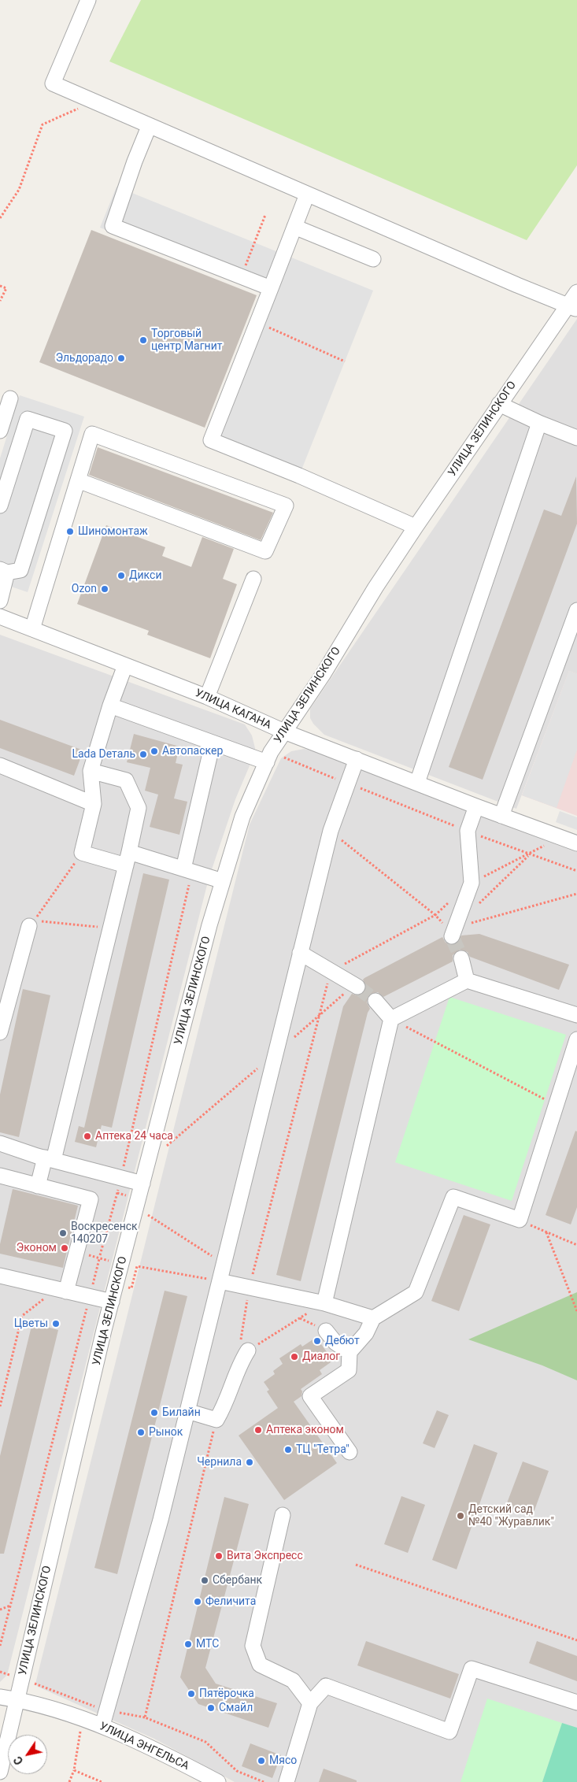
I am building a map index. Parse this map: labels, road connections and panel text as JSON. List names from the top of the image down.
{
  "streets": {
    "street": ["УЛИЦА ЗЕЛИНСКОГО", "УЛИЦА КАГАНА", "УЛИЦА ЭНГЕЛЬСА"]
  },
  "crossings": [
    ["УЛИЦА ЗЕЛИНСКОГО", "УЛИЦА КАГАНА"],
    ["УЛИЦА ЗЕЛИНСКОГО", "УЛИЦА ЭНГЕЛЬСА"]
  ],
  "places": [
    "Торговый центр Магнит",
    "Эльдорадо",
    "Шиномонтаж",
    "Дикси",
    "Ozon",
    "Автопаскер",
    "Lada Dеталь",
    "Аптека 24 часа",
    "Воскресенск 140207",
    "Эконом",
    "Цветы",
    "Дебют",
    "Диалог",
    "Билайн",
    "Аптека эконом",
    "Рынок",
    "ТЦ \"Тетра\"",
    "Чернила",
    "Детский сад №40 \"Журавлик\"",
    "Вита Экспресс",
    "Сбербанк",
    "Феличита",
    "МТС",
    "Пятёрочка",
    "Смайл",
    "Мясо"
  ],
  "north": "bottom left"
}
